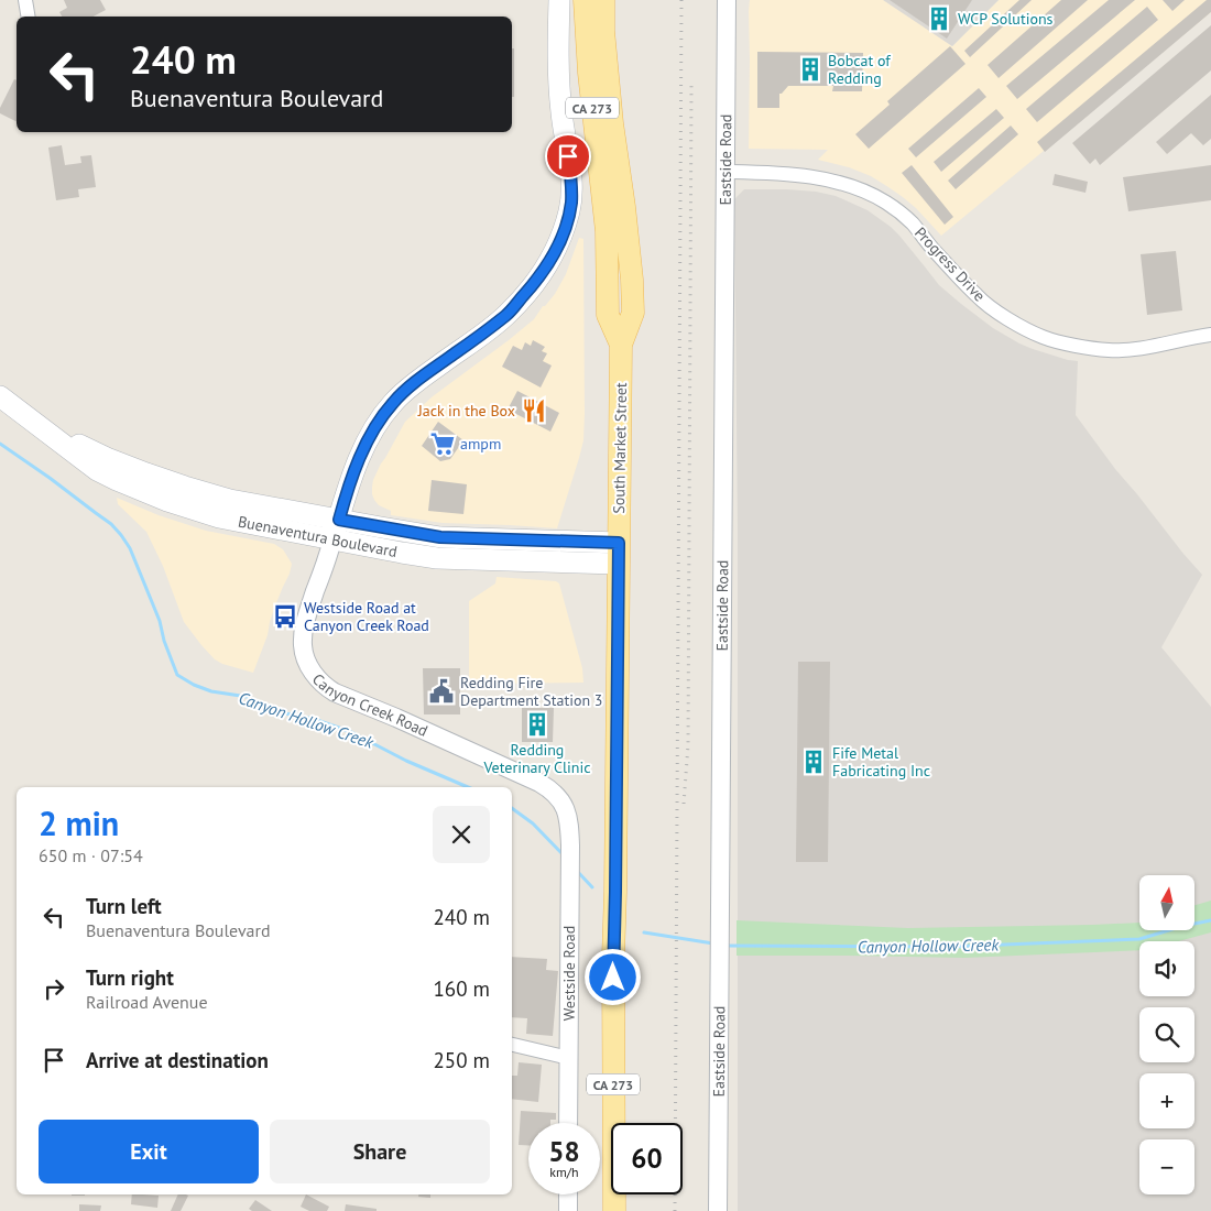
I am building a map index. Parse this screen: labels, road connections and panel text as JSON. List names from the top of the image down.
{
  "streets": {
    "main road": ["CA 273", "South Market Street", "Buenaventura Boulevard"],
    "street": [
      "Eastside Road",
      "Progress Drive",
      "Canyon Creek Road",
      "Westside Road"
    ]
  },
  "crossings": [
    ["Eastside Road", "Progress Drive"],
    ["South Market Street", "Buenaventura Boulevard"],
    ["Buenaventura Boulevard", "Canyon Creek Road"],
    ["Canyon Creek Road", "Westside Road"]
  ],
  "water": ["Canyon Hollow Creek"],
  "places": {
    "building": [
      "WCP Solutions",
      "Bobcat of Redding",
      "Redding Veterinary Clinic",
      "Fife Metal Fabricating Inc"
    ],
    "restaurant": ["Jack in the Box"],
    "supermarket": ["ampm"],
    "bus stop": ["Westside Road at Canyon Creek Road"],
    "public building": ["Redding Fire Department Station 3"]
  },
  "north": "top",
  "page": {
    "turn": ["240 m", "Buenaventura Boulevard"],
    "heading": ["2 min", "650 m · 07:54"],
    "map_buttons": ["+", "−"],
    "list": [
      {
        "name": "Turn left",
        "note": "Buenaventura Boulevard",
        "value": "240 m"
      },
      {
        "name": "Turn right",
        "note": "Railroad Avenue",
        "value": "160 m"
      },
      {
        "name": "Arrive at destination",
        "value": "250 m"
      }
    ],
    "buttons": ["Exit", "Share"],
    "speed": "58 km/h",
    "limit": "60"
  }
}
